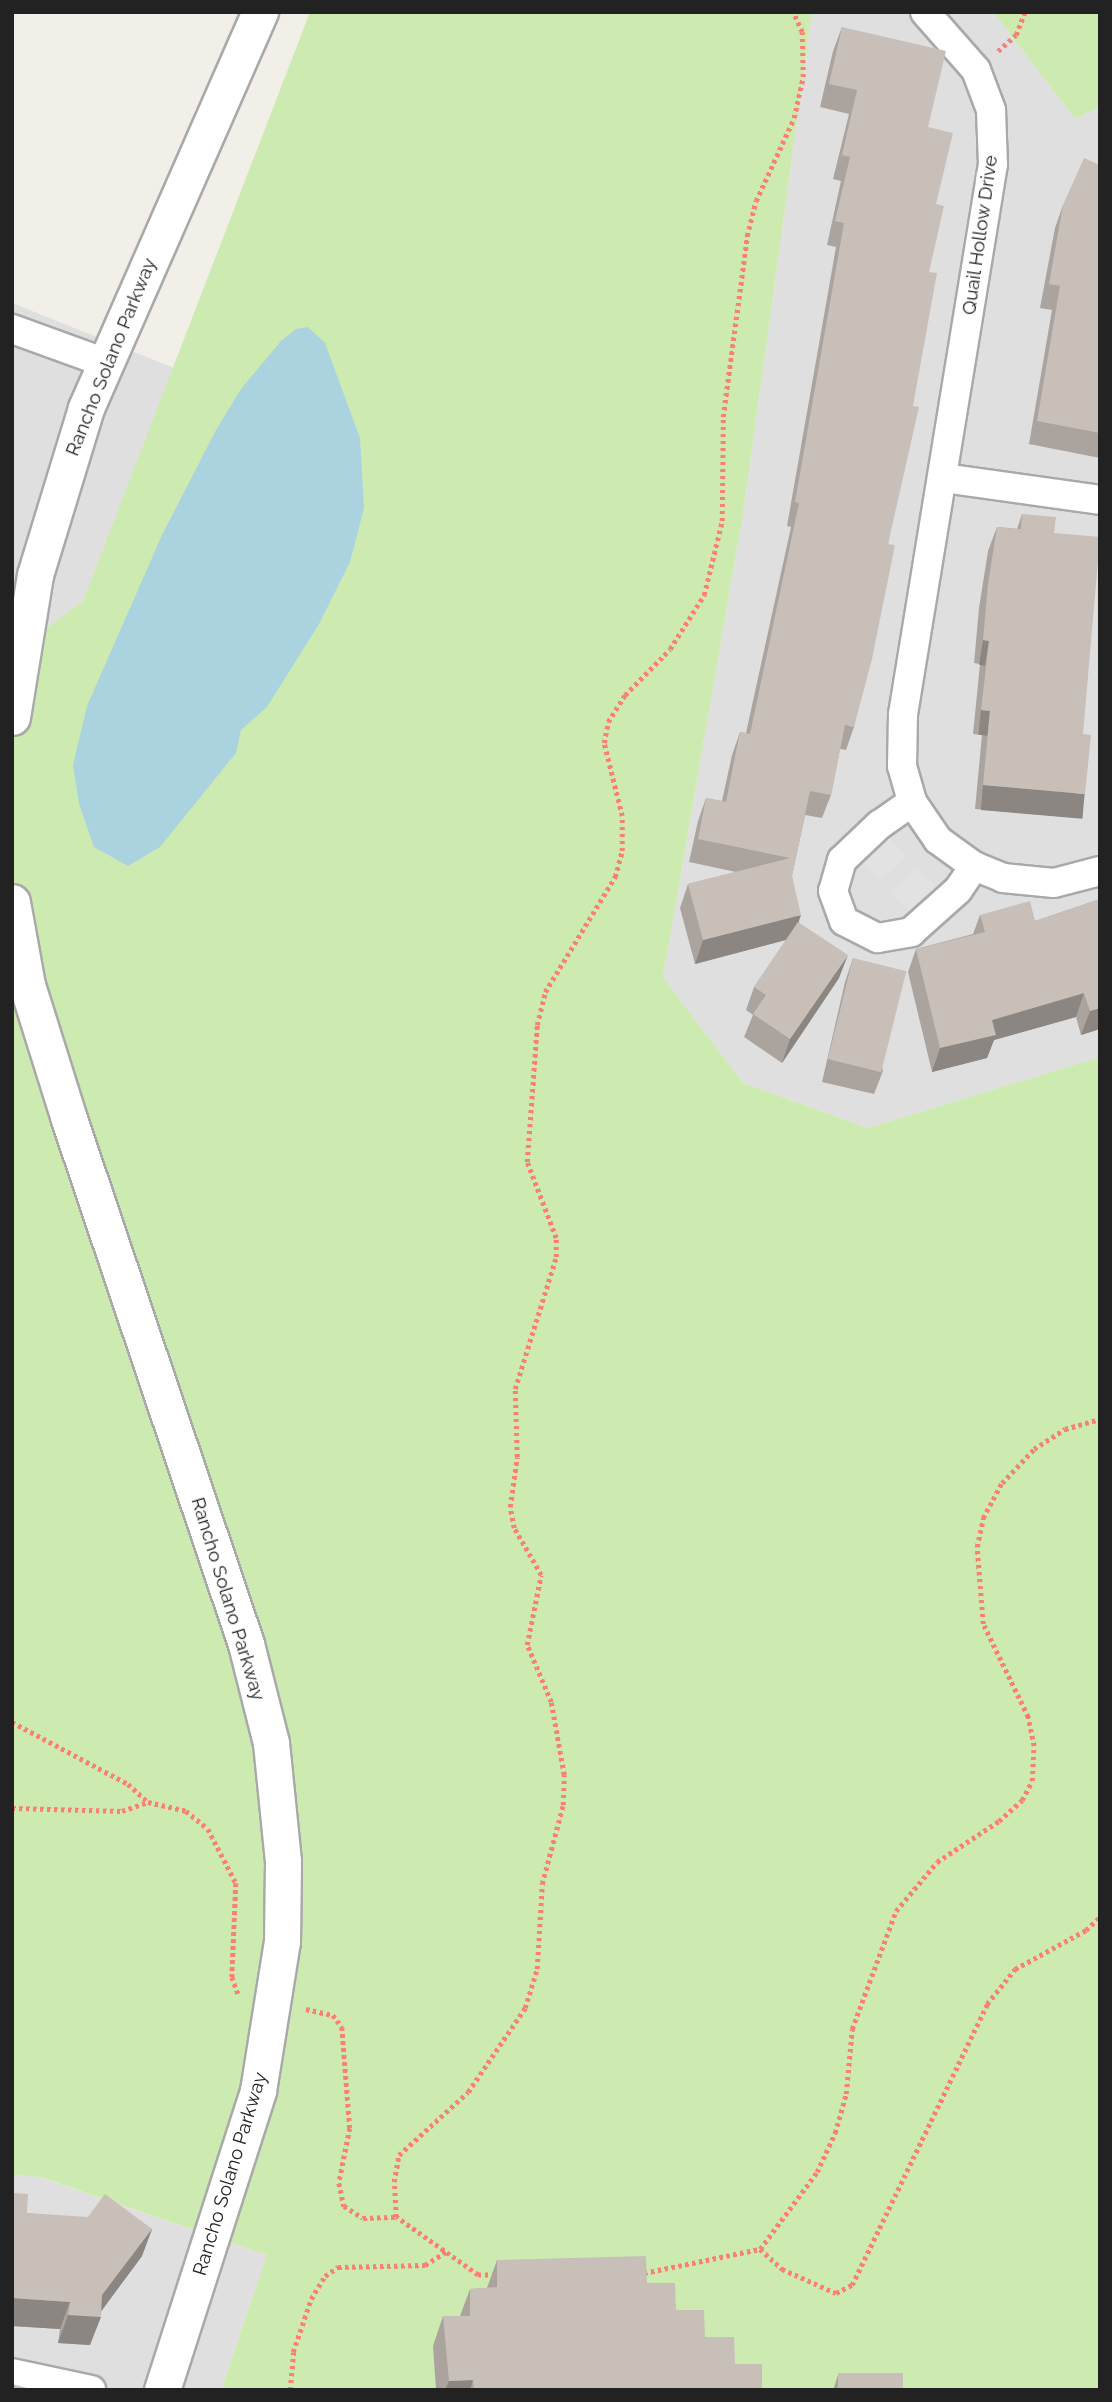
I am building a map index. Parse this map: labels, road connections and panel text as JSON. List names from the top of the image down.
{
  "streets": {
    "street": ["Quail Hollow Drive", "Rancho Solano Parkway"]
  }
}
